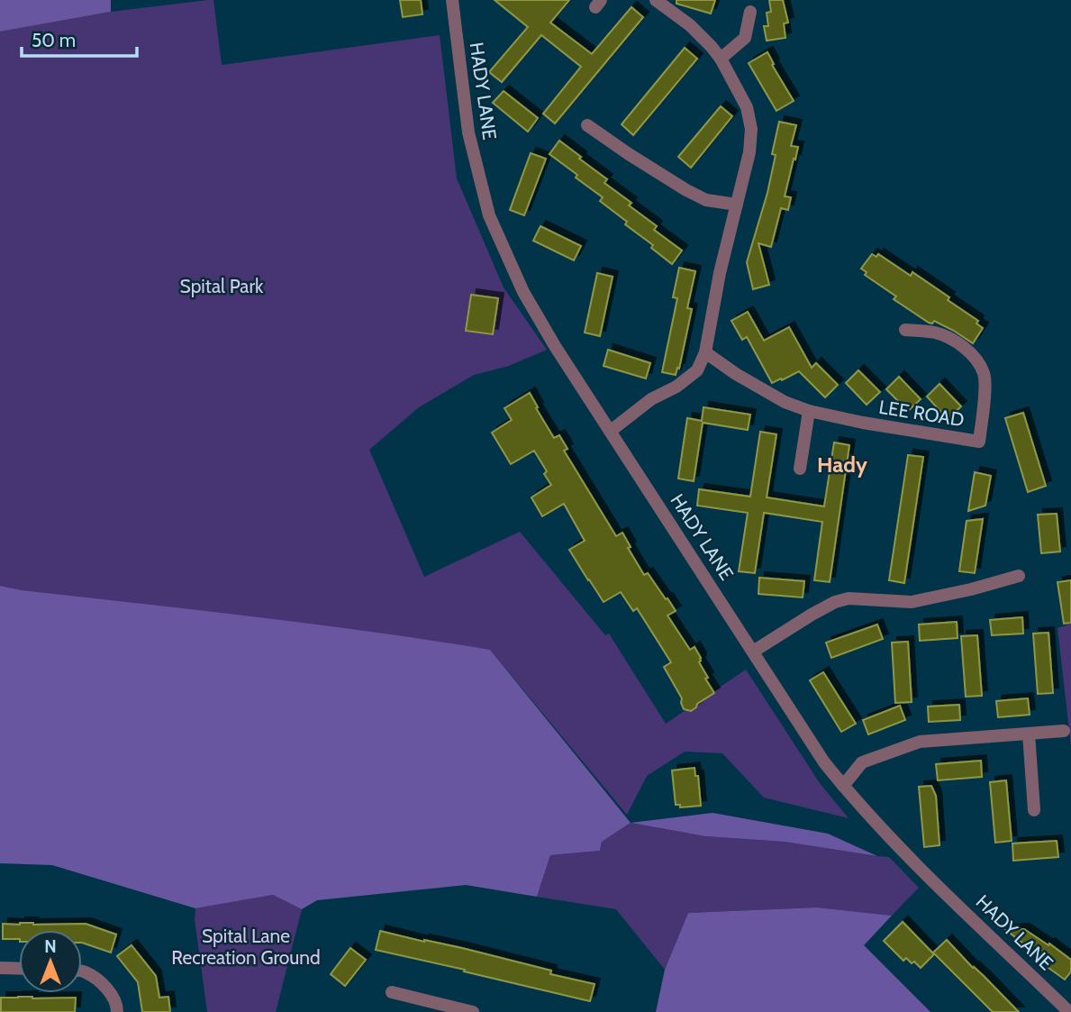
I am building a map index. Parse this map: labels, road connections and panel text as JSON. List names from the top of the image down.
{
  "streets": {
    "street": ["HADY LANE", "LEE ROAD"]
  },
  "districts": ["Hady"],
  "parks": ["Spital Park", "Spital Lane Recreation Ground"],
  "scale_bar": "50 m",
  "north": "top"
}
